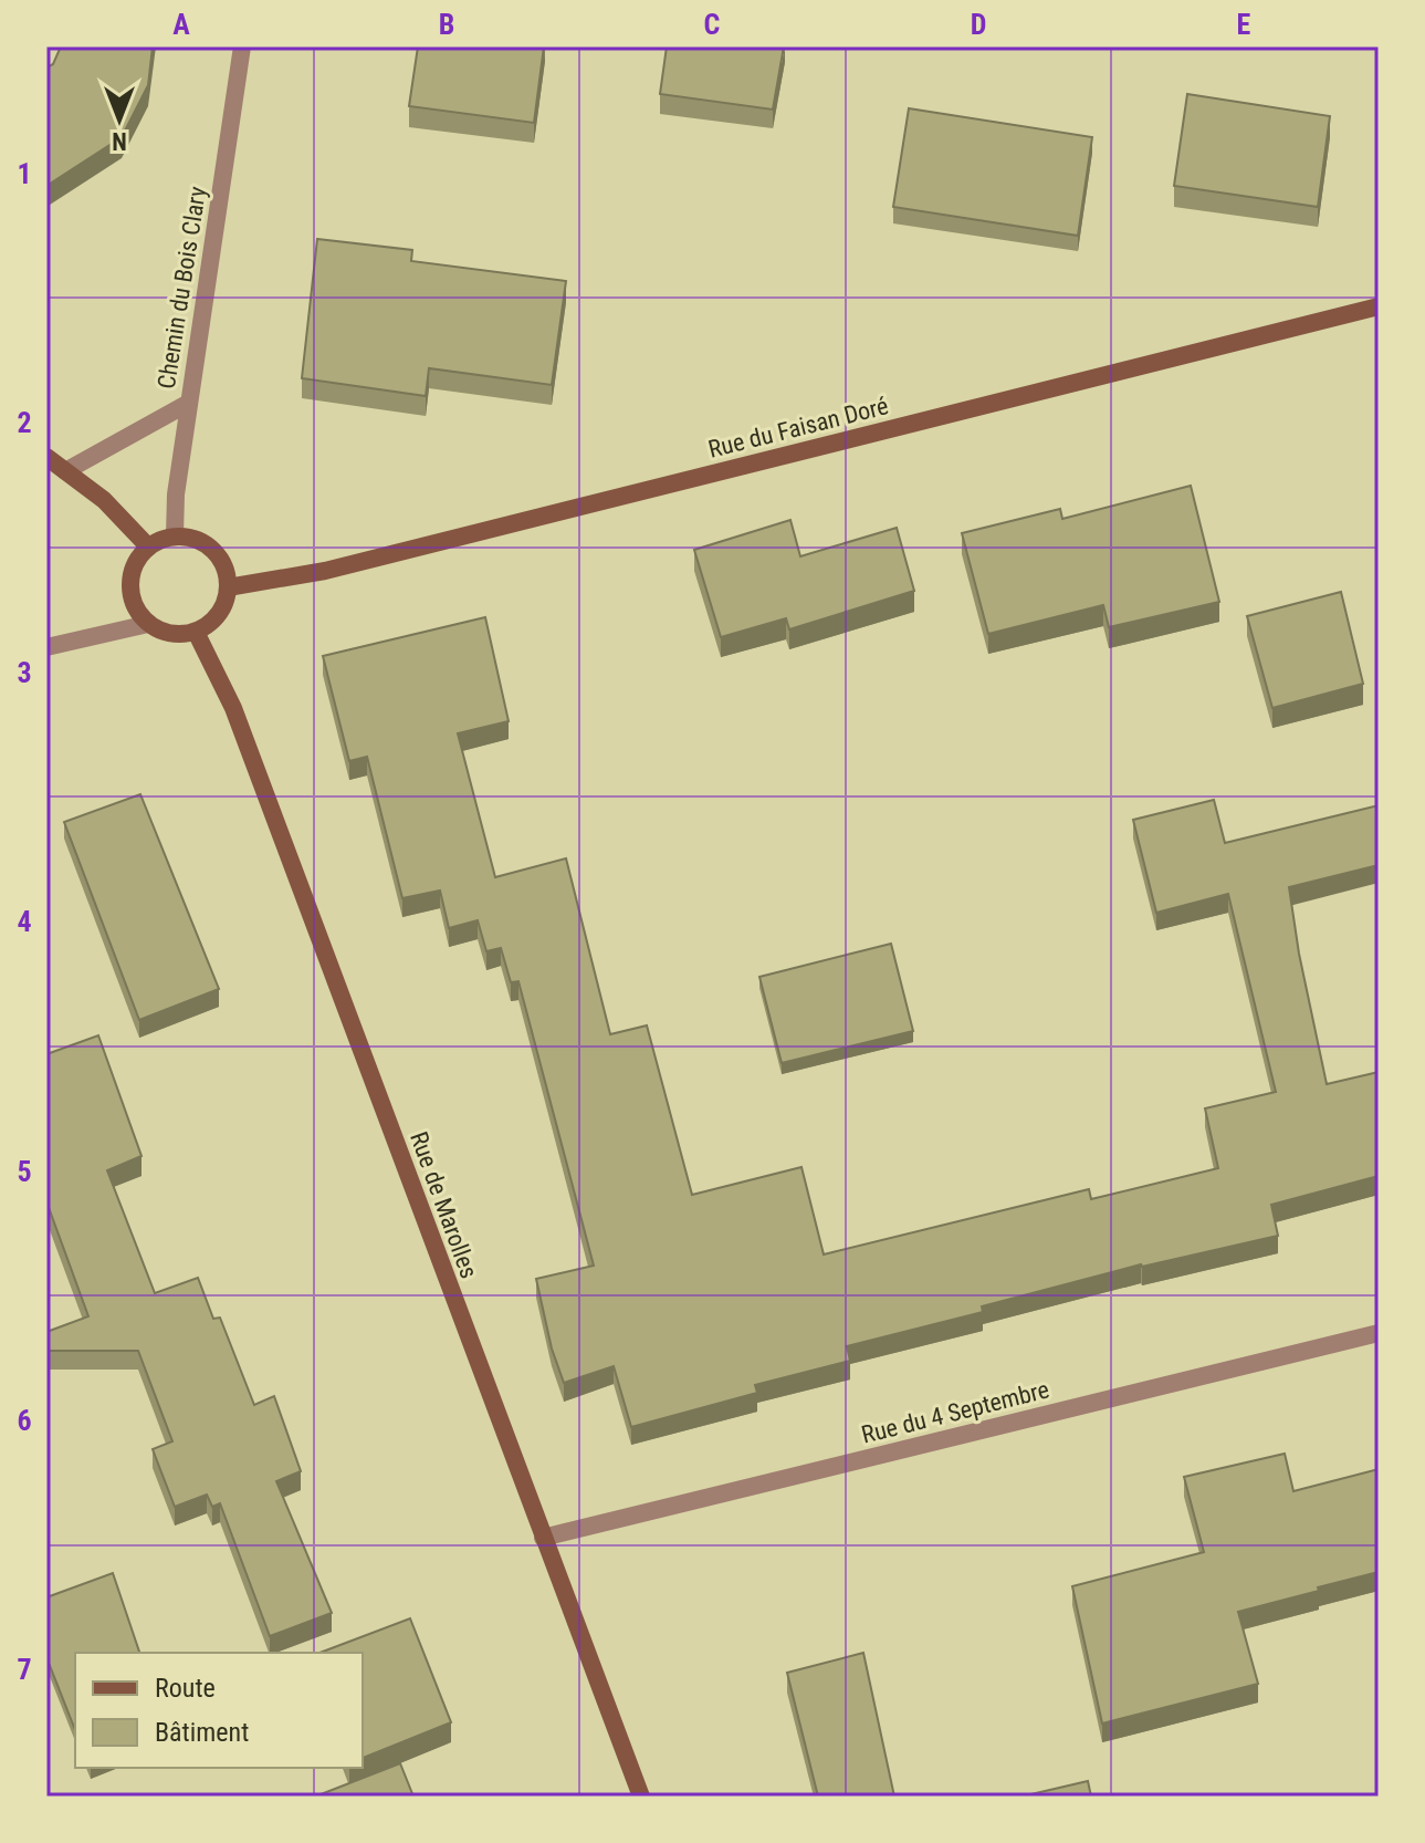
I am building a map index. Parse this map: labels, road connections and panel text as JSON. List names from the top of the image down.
{
  "streets": {
    "street": [
      "Chemin du Bois Clary",
      "Rue du Faisan Doré",
      "Rue de Marolles",
      "Rue du 4 Septembre"
    ]
  },
  "crossings": [
    ["Chemin du Bois Clary", "Rue du Faisan Doré"],
    ["Chemin du Bois Clary", "Rue de Marolles"],
    ["Rue du Faisan Doré", "Rue de Marolles"],
    ["Rue de Marolles", "Rue du 4 Septembre"]
  ],
  "legend": ["Route", "Bâtiment"],
  "north": "bottom",
  "grid": {
    "columns": [
      "A",
      "B",
      "C",
      "D",
      "E"
    ],
    "rows": [
      "1",
      "2",
      "3",
      "4",
      "5",
      "6",
      "7"
    ]
  }
}
